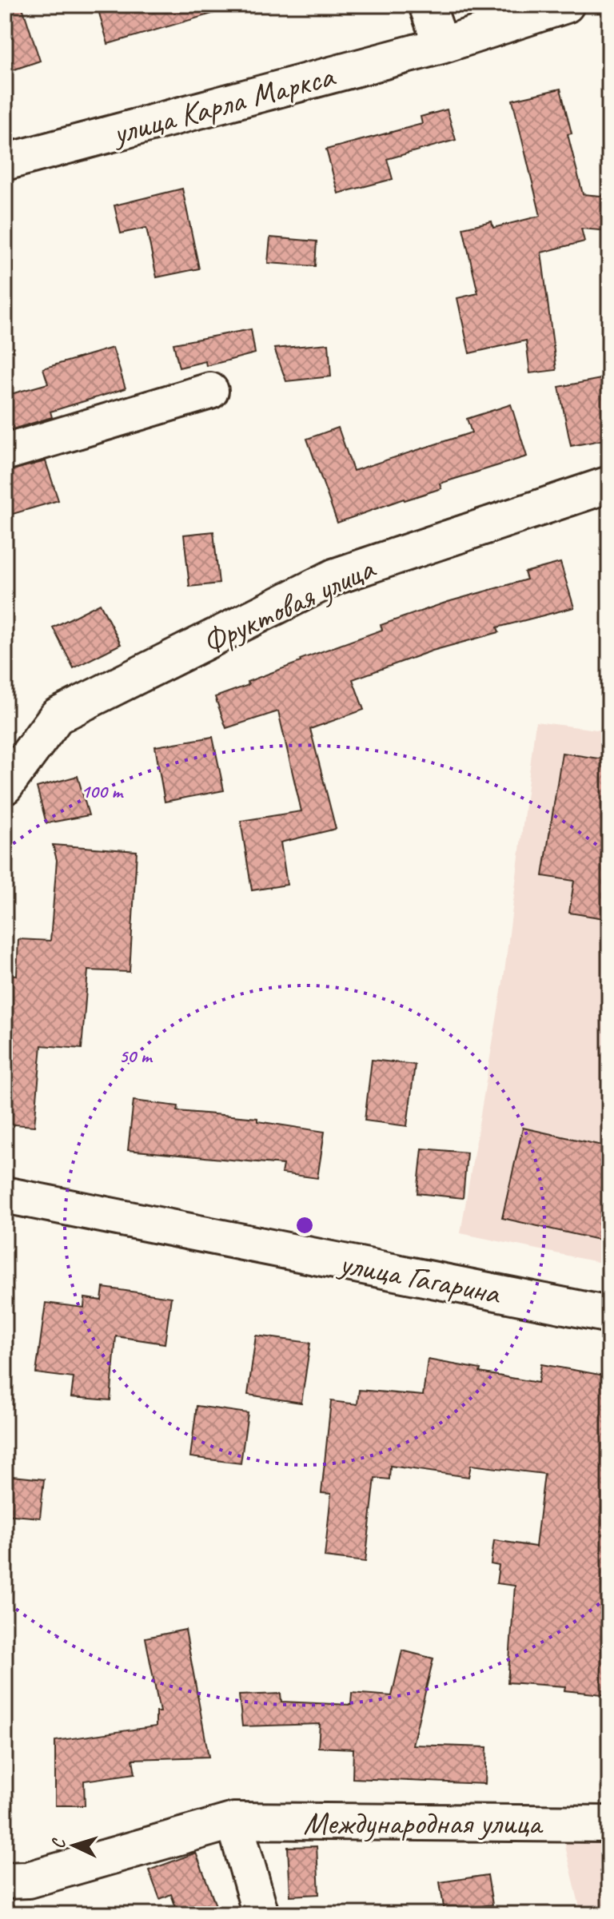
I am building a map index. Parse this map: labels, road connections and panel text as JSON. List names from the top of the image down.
{
  "streets": {
    "street": [
      "улица Карла Маркса",
      "Фруктовая улица",
      "улица Гагарина",
      "Международная улица"
    ]
  },
  "north": "left",
  "rings": ["100 m", "50 m"]
}
